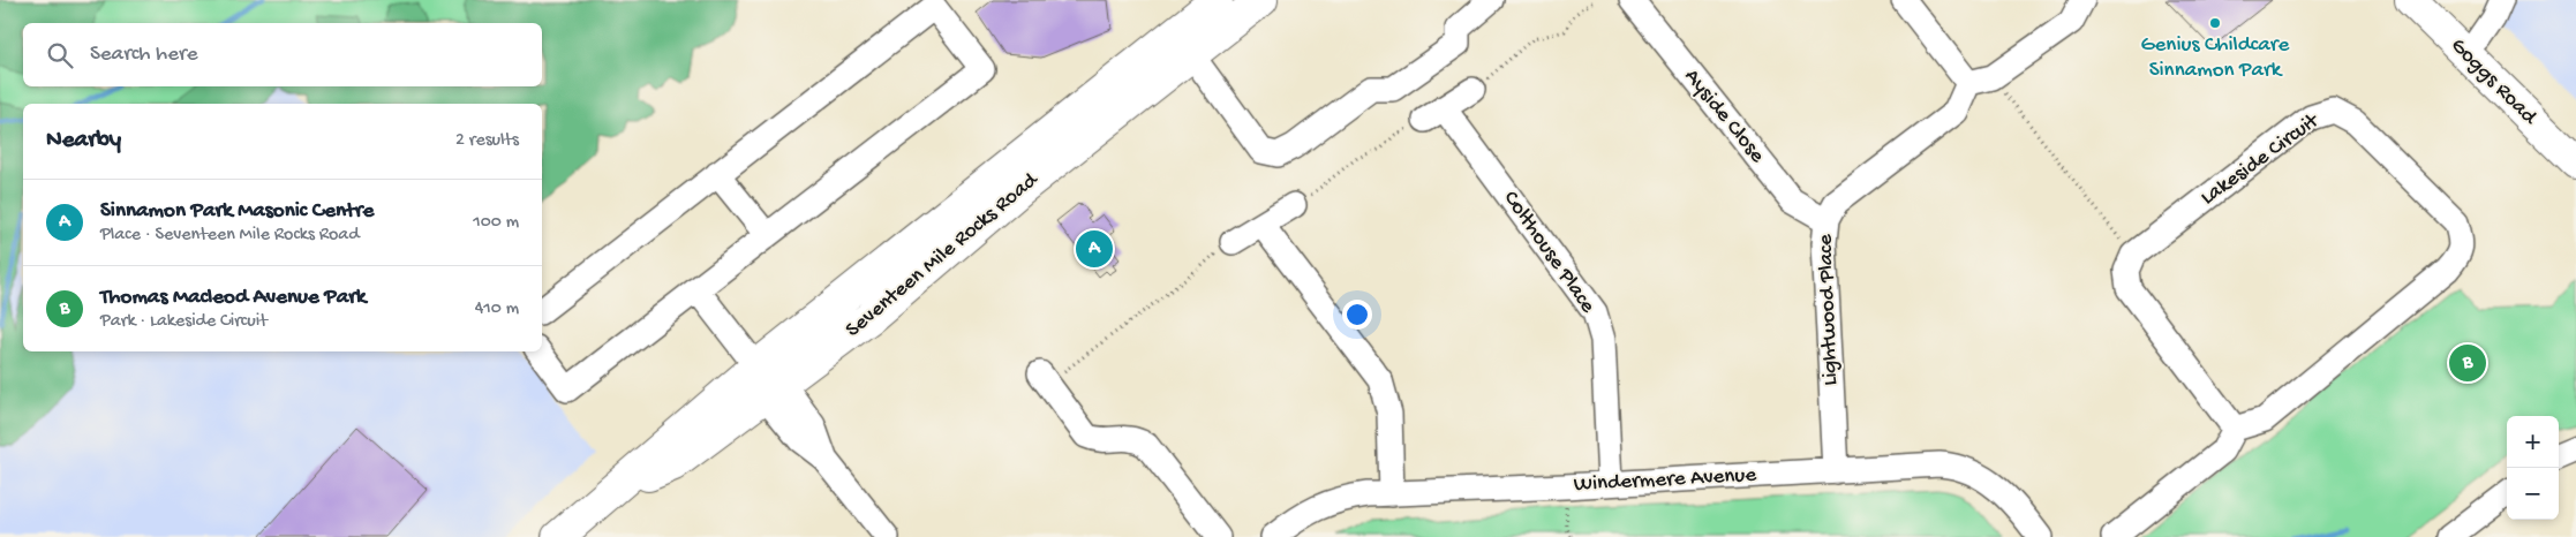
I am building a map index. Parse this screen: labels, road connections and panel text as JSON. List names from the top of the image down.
{
  "streets": {
    "main road": ["Goggs Road", "Seventeen Mile Rocks Road"],
    "street": [
      "Ayside Close",
      "Lakeside Circuit",
      "Colthouse Place",
      "Lightwood Place",
      "Windermere Avenue"
    ]
  },
  "crossings": [
    ["Ayside Close", "Lightwood Place"],
    ["Colthouse Place", "Windermere Avenue"],
    ["Lightwood Place", "Windermere Avenue"]
  ],
  "places": ["Genius Childcare Sinnamon Park"],
  "page": {
    "search": "Search here",
    "heading": ["Nearby", "2 results"],
    "list": [
      {
        "mark": "A",
        "name": "Sinnamon Park Masonic Centre",
        "note": "Place · Seventeen Mile Rocks Road",
        "value": "100 m"
      },
      {
        "mark": "B",
        "name": "Thomas Macleod Avenue Park",
        "note": "Park · Lakeside Circuit",
        "value": "410 m"
      }
    ],
    "pins": ["A", "B"],
    "map_buttons": ["+", "−"]
  }
}
